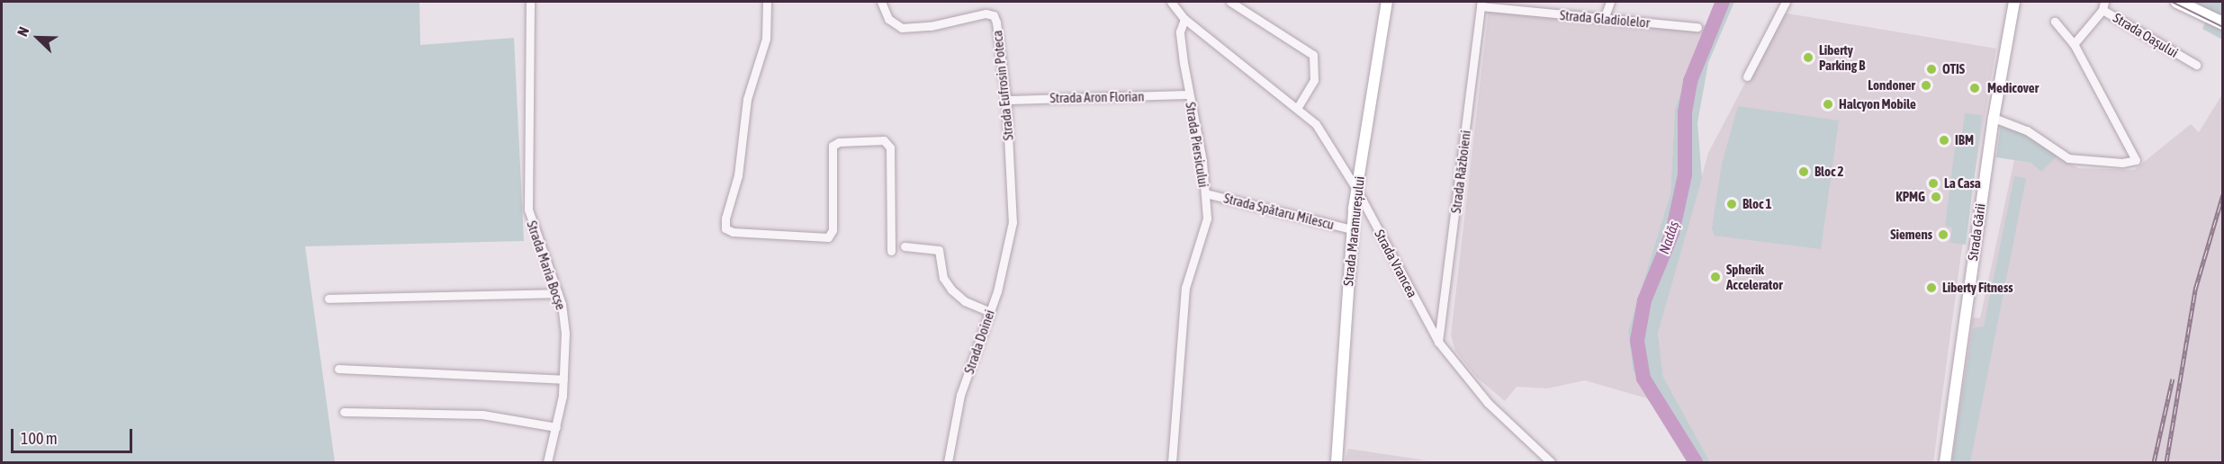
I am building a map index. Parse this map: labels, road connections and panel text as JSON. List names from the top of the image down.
{
  "streets": {
    "main road": ["Strada Maramureșului", "Strada Gării"],
    "street": [
      "Strada Gladiolelor",
      "Strada Oașului",
      "Strada Eufrosin Poteca",
      "Strada Aron Florian",
      "Strada Piersicului",
      "Strada Războieni",
      "Strada Spătaru Milescu",
      "Strada Vrancea",
      "Strada Maria Bocșe",
      "Strada Doinei"
    ]
  },
  "crossings": [
    ["Strada Gladiolelor", "Strada Războieni"],
    ["Strada Eufrosin Poteca", "Strada Aron Florian"],
    ["Strada Eufrosin Poteca", "Strada Doinei"],
    ["Strada Aron Florian", "Strada Piersicului"],
    ["Strada Piersicului", "Strada Spătaru Milescu"],
    ["Strada Războieni", "Strada Vrancea"],
    ["Strada Spătaru Milescu", "Strada Maramureșului"],
    ["Strada Maramureșului", "Strada Vrancea"]
  ],
  "water": ["Nadăș"],
  "places": [
    "Liberty Parking B",
    "OTIS",
    "Londoner",
    "Medicover",
    "Halcyon Mobile",
    "IBM",
    "Bloc 2",
    "La Casa",
    "KPMG",
    "Bloc 1",
    "Siemens",
    "Spherik Accelerator",
    "Liberty Fitness"
  ],
  "scale_bar": "100 m",
  "north": "top left"
}
